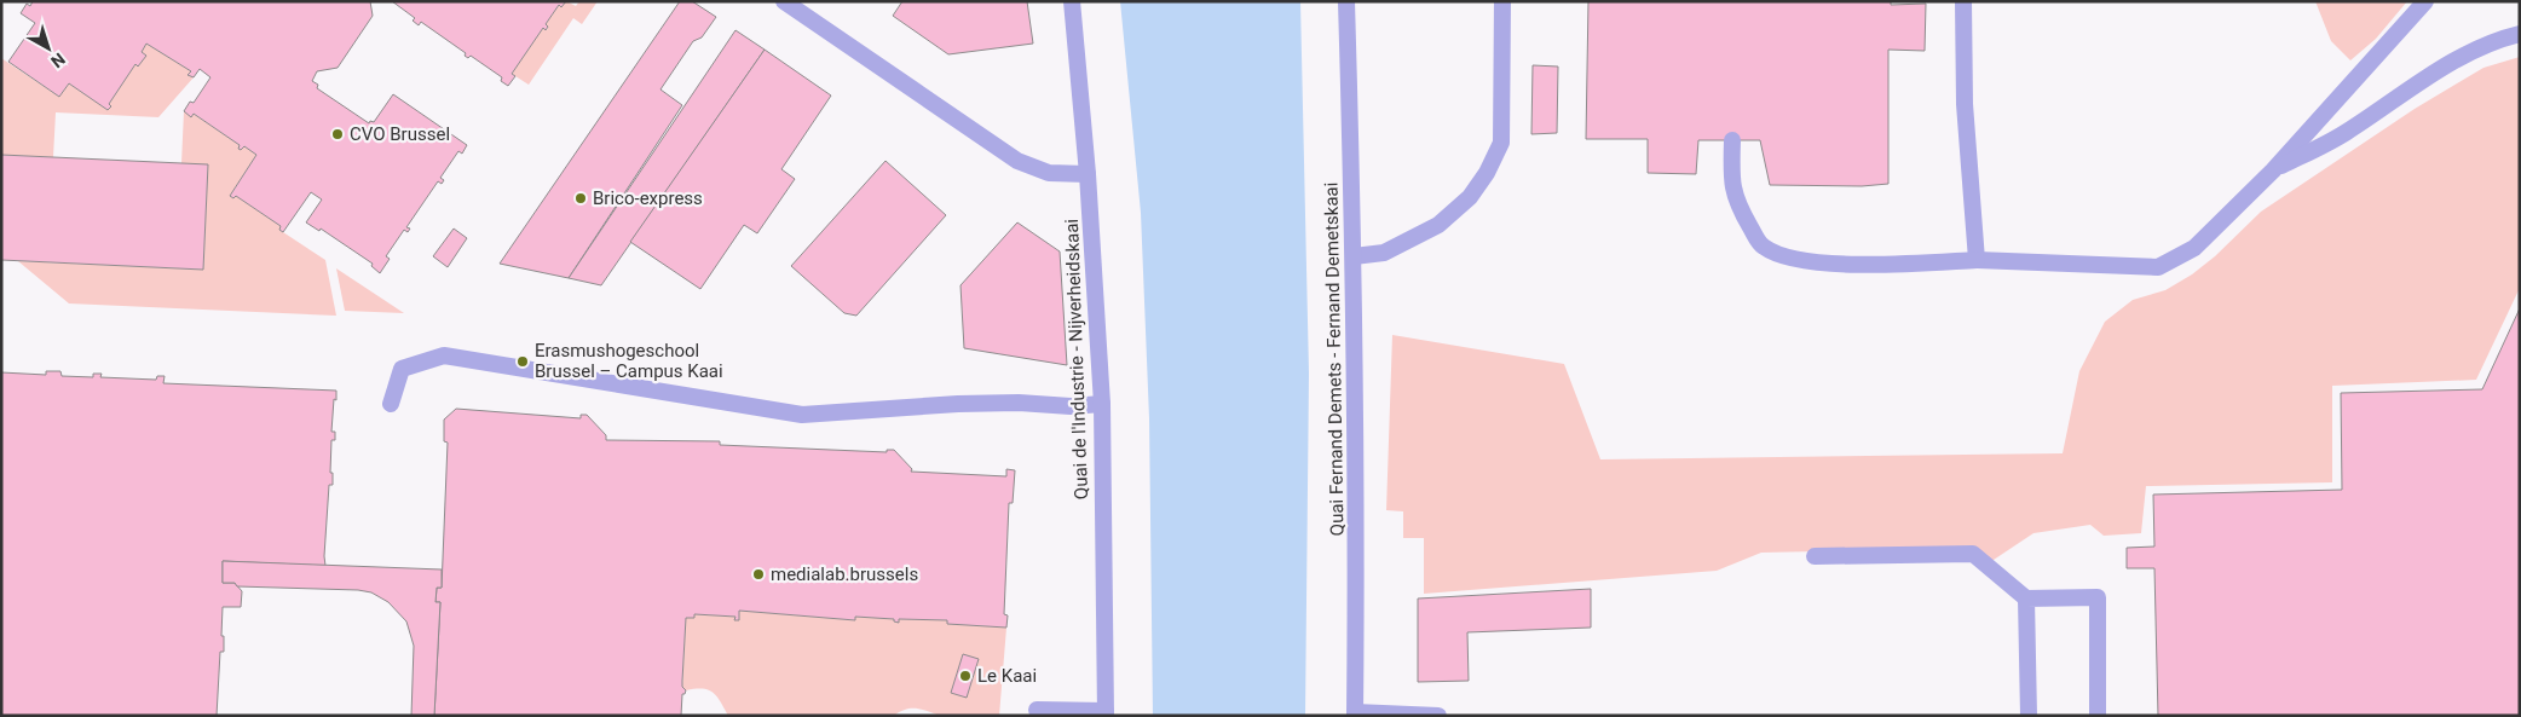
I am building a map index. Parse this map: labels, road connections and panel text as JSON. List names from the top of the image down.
{
  "streets": {
    "street": ["Quai de l'Industrie - Nijverheidskaai", "Quai Fernand Demets - Fernand Demetskaai"]
  },
  "places": [
    "CVO Brussel",
    "Brico-express",
    "Erasmushogeschool Brussel – Campus Kaai",
    "medialab.brussels",
    "Le Kaai"
  ],
  "north": "bottom right"
}
